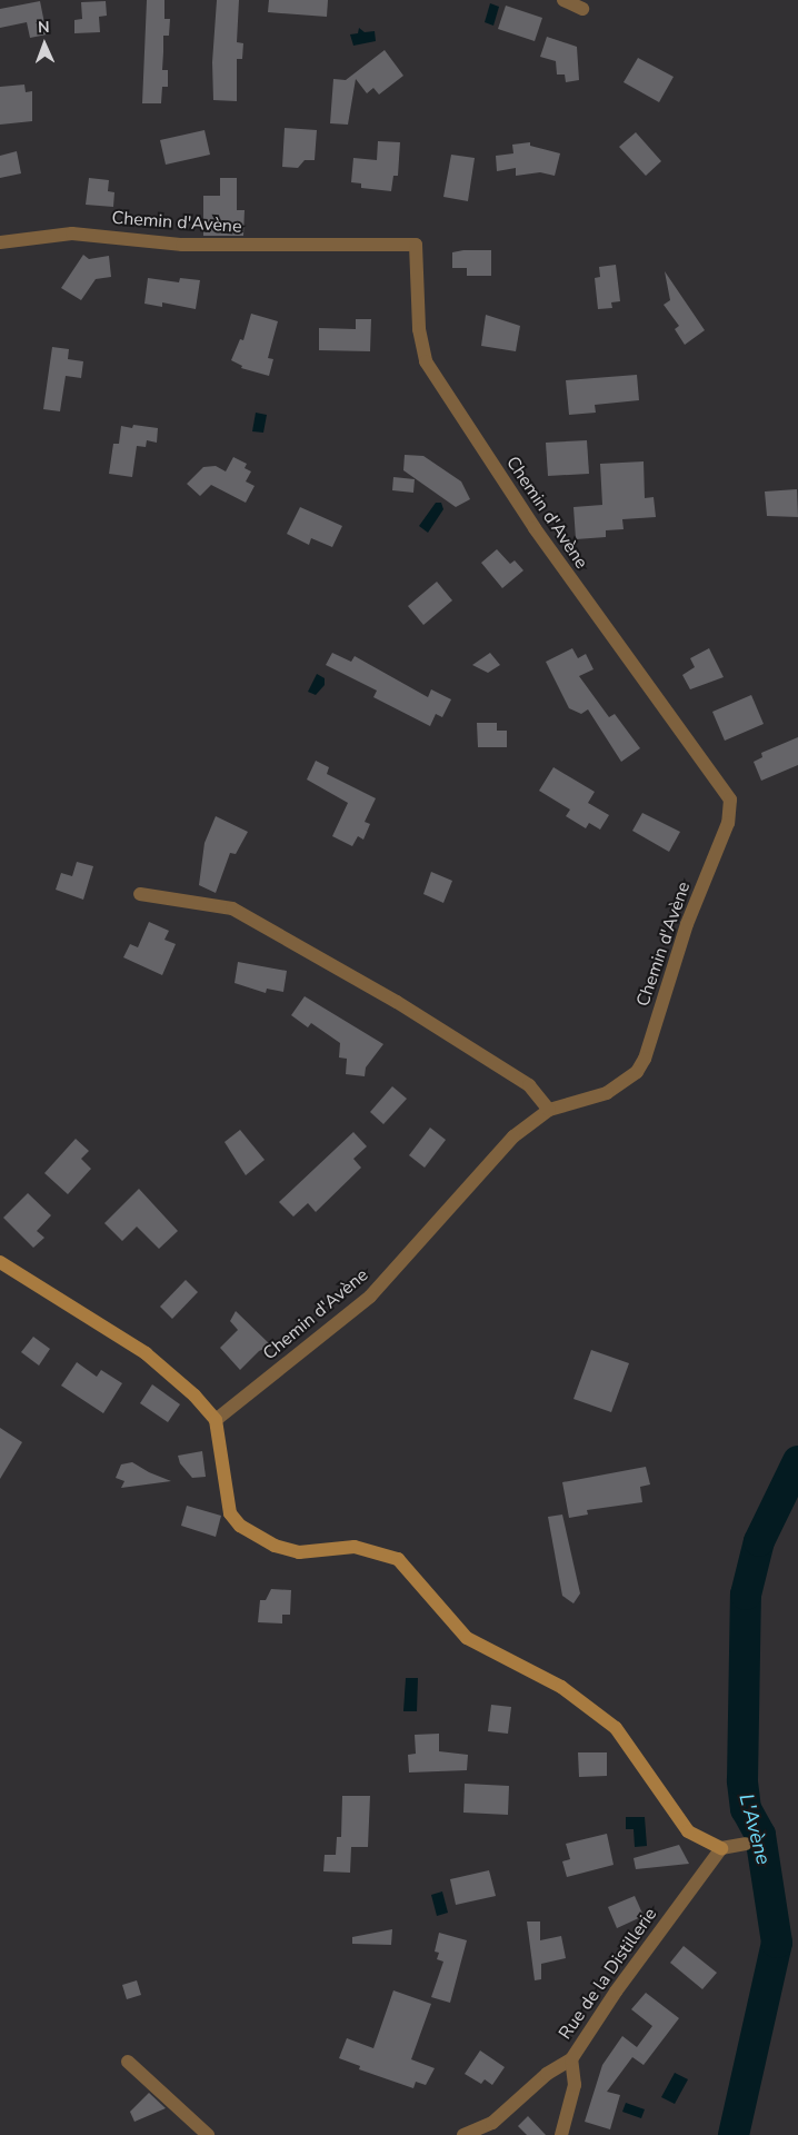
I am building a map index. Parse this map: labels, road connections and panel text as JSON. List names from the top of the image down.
{
  "streets": {
    "street": ["Chemin d'Avène", "Rue de la Distillerie"]
  },
  "water": ["L'Avène"],
  "north": "top"
}
